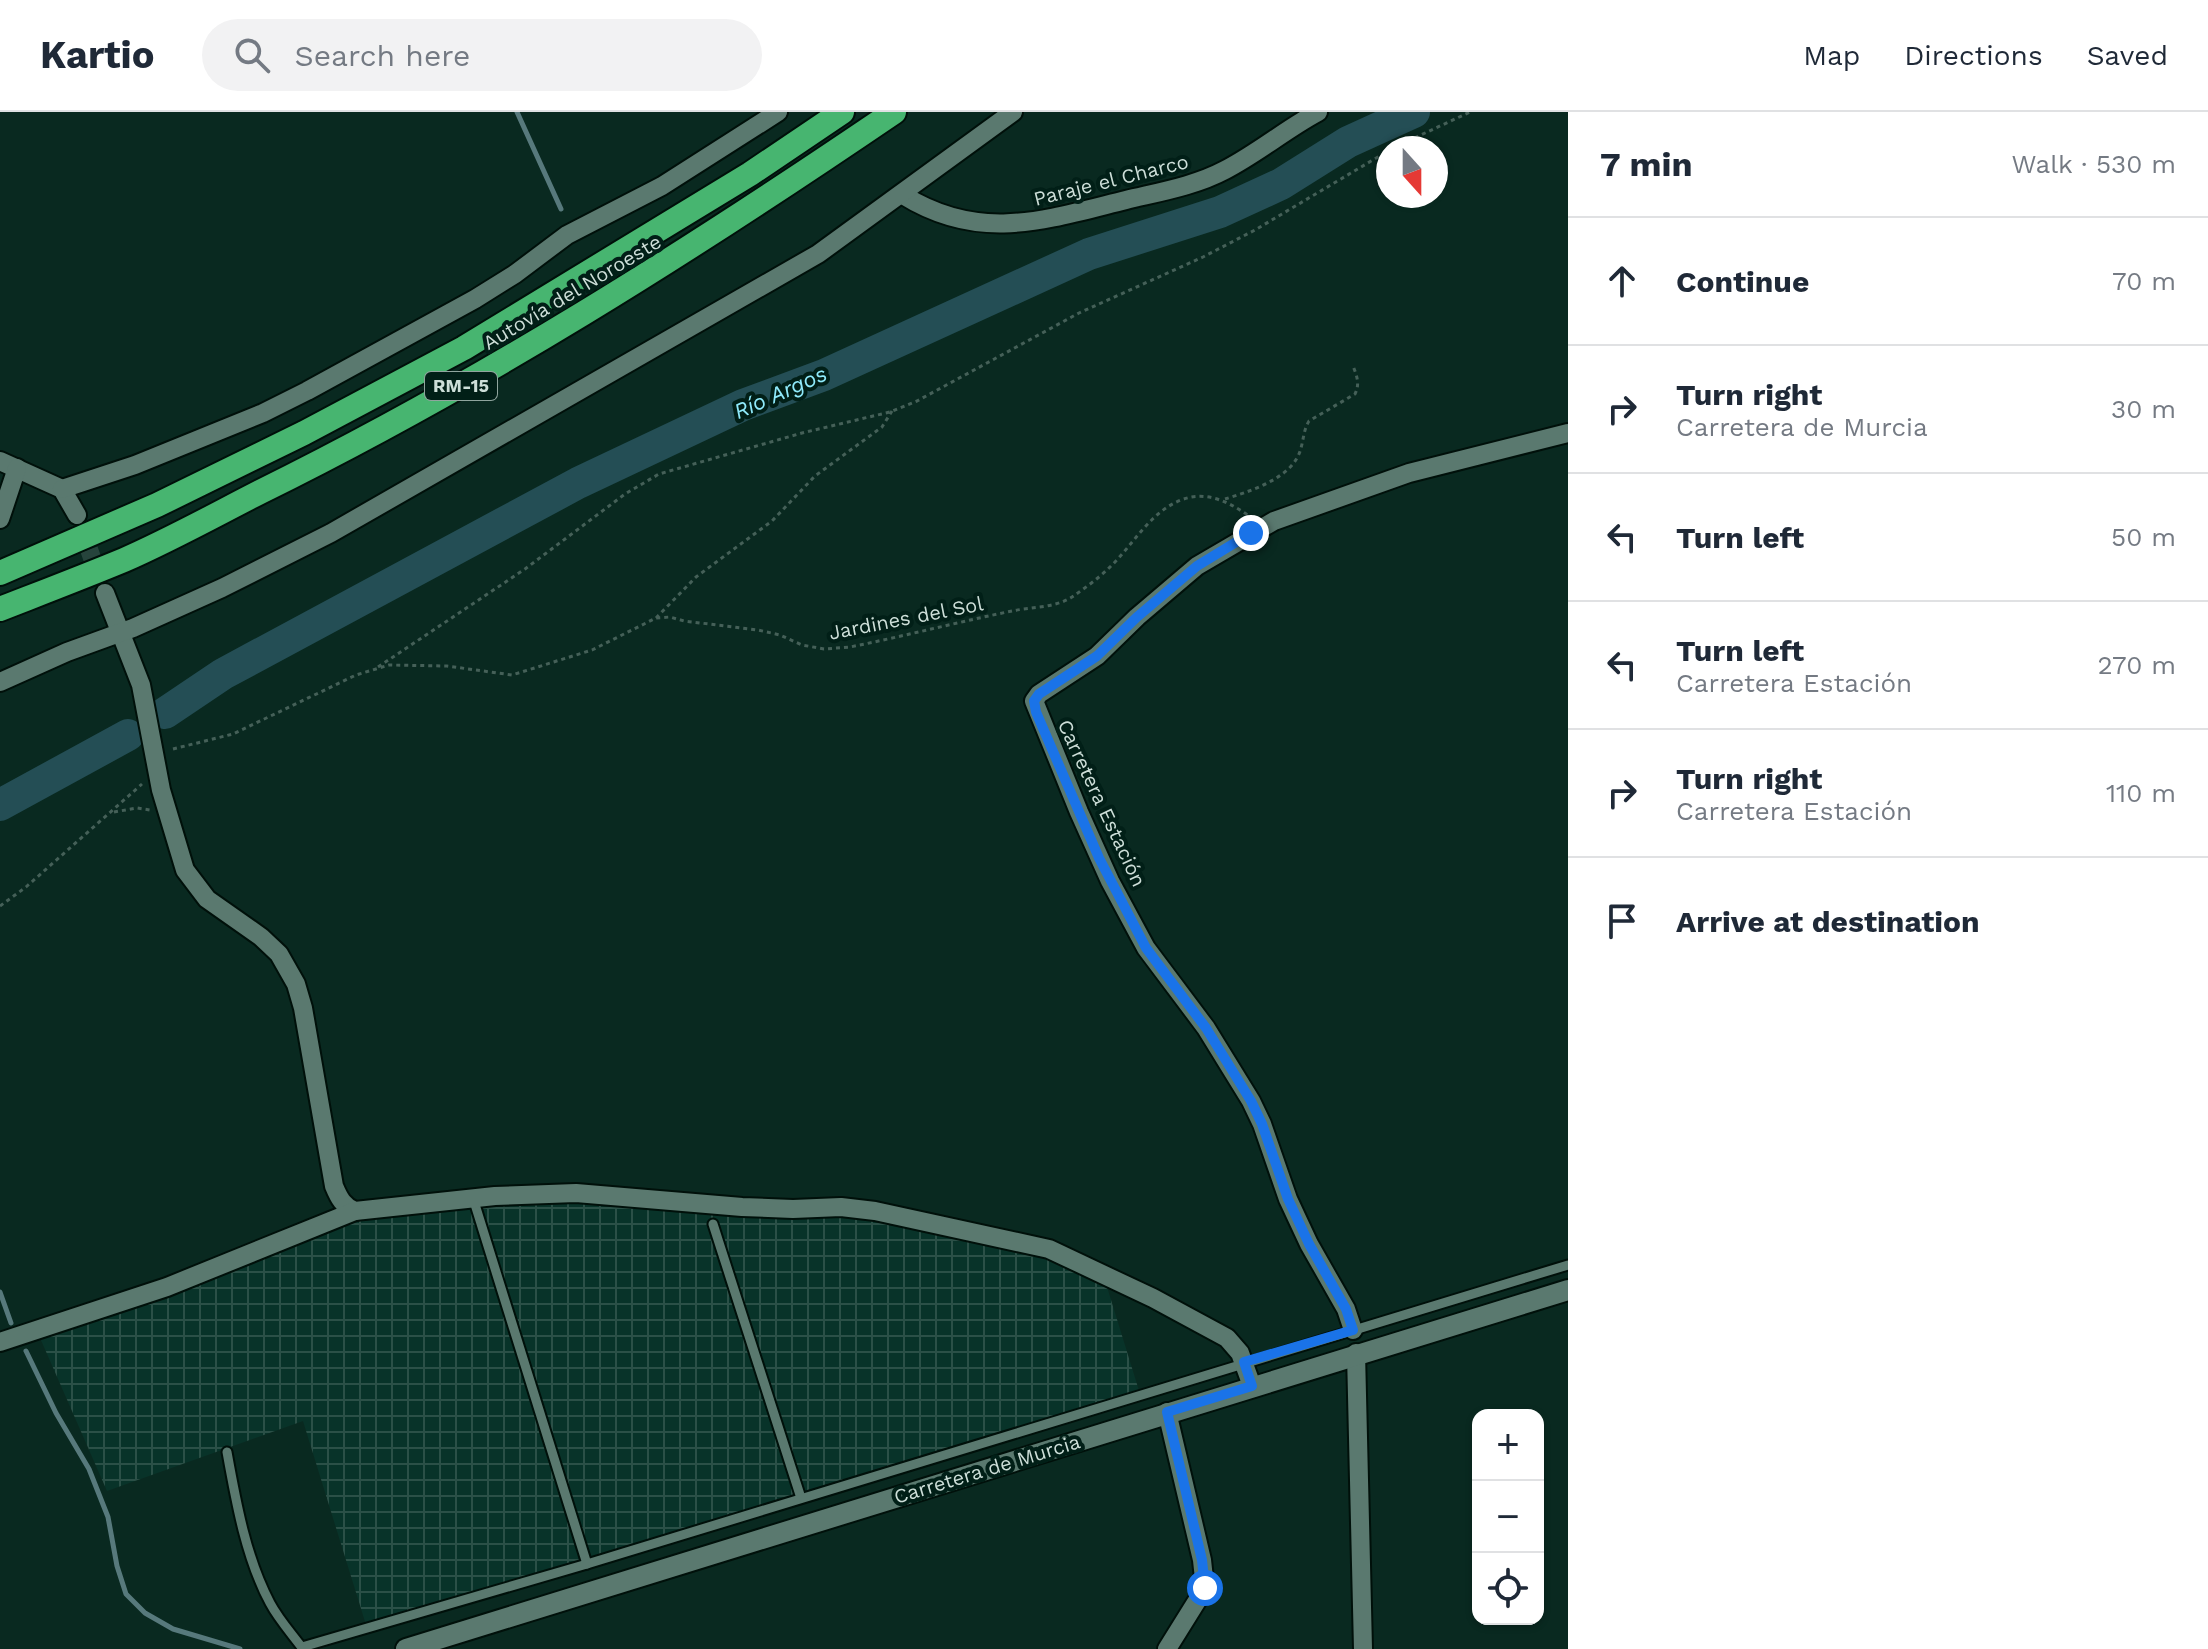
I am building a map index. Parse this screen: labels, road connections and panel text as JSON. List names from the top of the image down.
{
  "streets": {
    "highway": ["Autovía del Noroeste", "RM-15"],
    "main road": ["Carretera de Murcia"],
    "street": ["Paraje el Charco", "Carretera Estación"],
    "path": ["Jardines del Sol"]
  },
  "water": ["Río Argos"],
  "north": "bottom",
  "page": {
    "header": "Kartio",
    "search": "Search here",
    "nav": ["Map", "Directions", "Saved"],
    "heading": ["7 min", "Walk · 530 m"],
    "list": [
      ["Continue", "70 m"],
      ["Turn right", "Carretera de Murcia", "30 m"],
      ["Turn left", "50 m"],
      ["Turn left", "Carretera Estación", "270 m"],
      ["Turn right", "Carretera Estación", "110 m"],
      "Arrive at destination"
    ],
    "map_buttons": ["+", "−"]
  }
}
